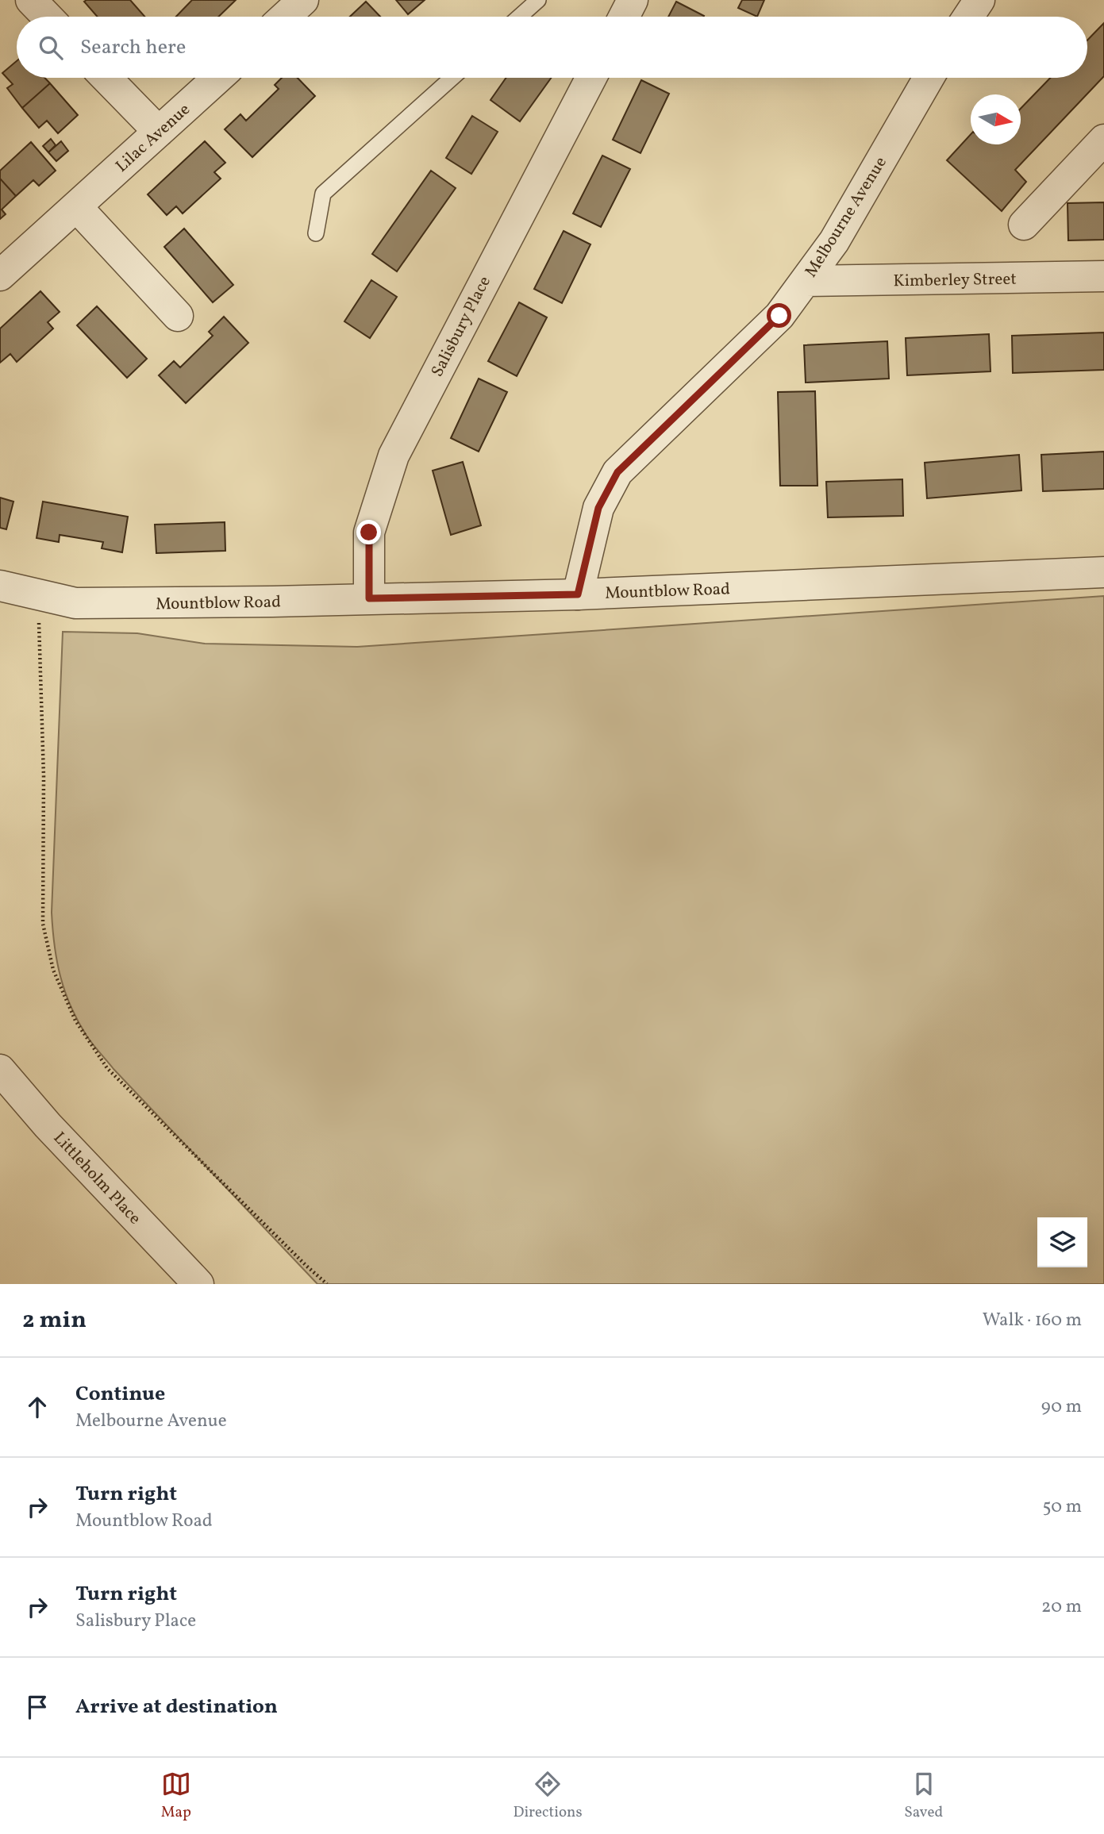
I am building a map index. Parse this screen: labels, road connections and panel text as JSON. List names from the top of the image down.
{
  "streets": {
    "street": [
      "Lilac Avenue",
      "Melbourne Avenue",
      "Kimberley Street",
      "Salisbury Place",
      "Mountblow Road",
      "Littleholm Place"
    ]
  },
  "crossings": [
    ["Melbourne Avenue", "Kimberley Street"],
    ["Melbourne Avenue", "Mountblow Road"],
    ["Salisbury Place", "Mountblow Road"]
  ],
  "north": "right",
  "page": {
    "search": "Search here",
    "heading": ["2 min", "Walk · 160 m"],
    "list": [
      ["Continue", "Melbourne Avenue", "90 m"],
      ["Turn right", "Mountblow Road", "50 m"],
      ["Turn right", "Salisbury Place", "20 m"],
      "Arrive at destination"
    ],
    "nav": ["Map", "Directions", "Saved"]
  }
}
